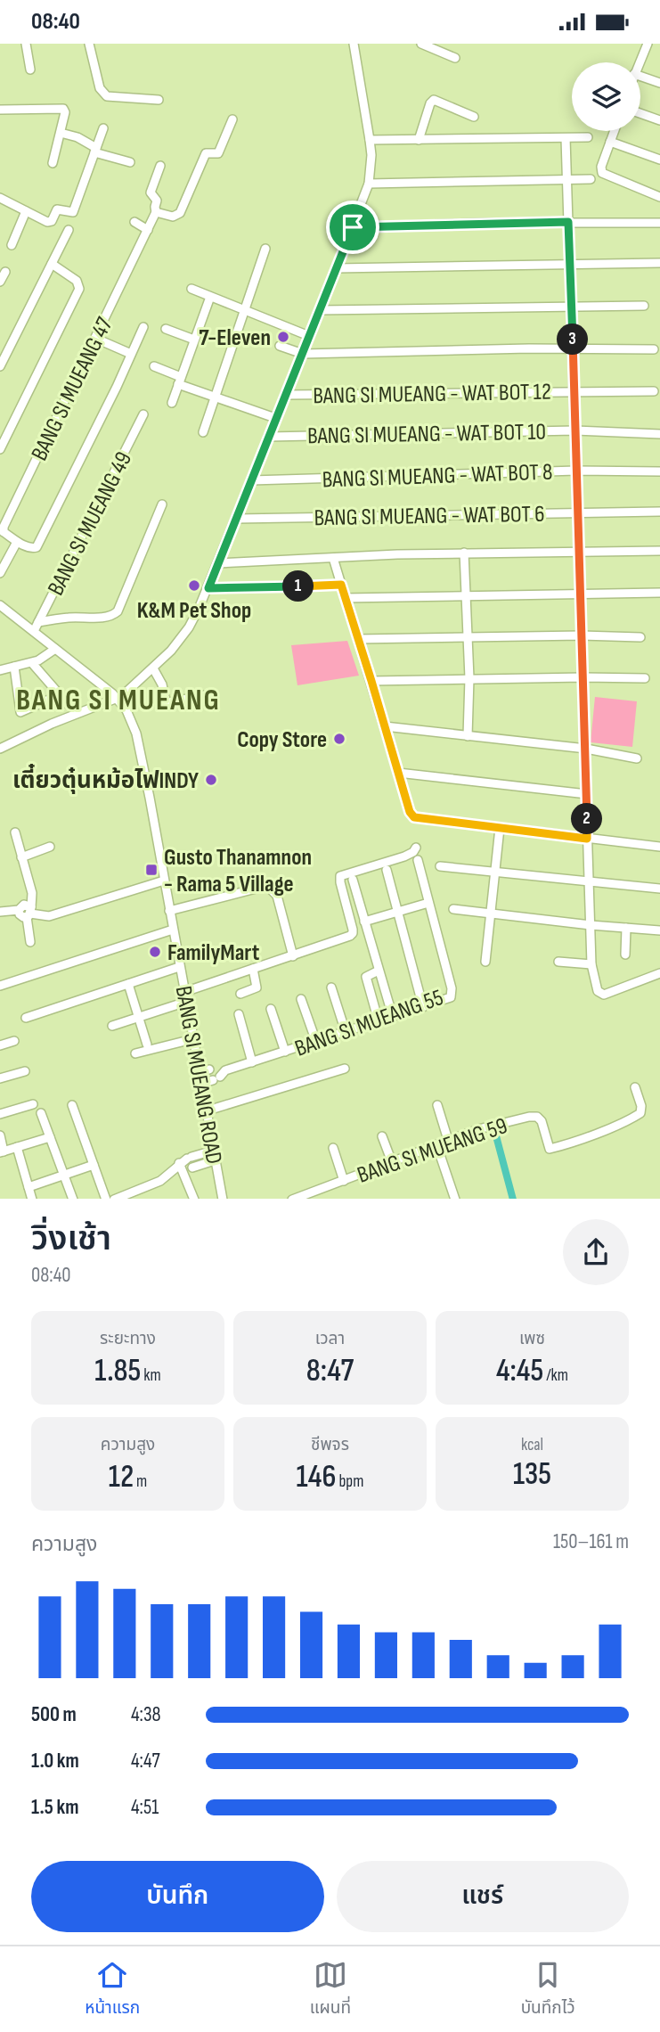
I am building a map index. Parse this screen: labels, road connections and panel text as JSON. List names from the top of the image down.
{
  "streets": {
    "street": [
      "BANG SI MUEANG 47",
      "BANG SI MUEANG - WAT BOT 12",
      "BANG SI MUEANG - WAT BOT 10",
      "BANG SI MUEANG - WAT BOT 8",
      "BANG SI MUEANG - WAT BOT 6",
      "BANG SI MUEANG 49",
      "BANG SI MUEANG 55",
      "BANG SI MUEANG ROAD",
      "BANG SI MUEANG 59"
    ]
  },
  "crossings": [
    ["BANG SI MUEANG 49", "BANG SI MUEANG ROAD"],
    ["BANG SI MUEANG 55", "BANG SI MUEANG ROAD"]
  ],
  "districts": ["BANG SI MUEANG"],
  "places": {
    "other": [
      "7-Eleven",
      "K&M Pet Shop",
      "Copy Store",
      "เตี๋ยวตุ๋นหม้อไฟINDY",
      "FamilyMart"
    ],
    "transit": ["Gusto Thanamnon - Rama 5 Village"]
  },
  "page": {
    "status": "08:40",
    "pins": ["3", "1", "2"],
    "heading": ["วิ่งเช้า", "08:40"],
    "stats": [
      ["ระยะทาง", "1.85 km"],
      ["เวลา", "8:47"],
      ["เพซ", "4:45 /km"],
      ["ความสูง", "12 m"],
      ["ชีพจร", "146 bpm"],
      ["kcal", "135"]
    ],
    "chart": ["ความสูง", "150–161 m"],
    "list": [
      {
        "name": "500 m",
        "note": "4:38"
      },
      {
        "name": "1.0 km",
        "note": "4:47"
      },
      {
        "name": "1.5 km",
        "note": "4:51"
      }
    ],
    "buttons": ["บันทึก", "แชร์"],
    "tabs": ["หน้าแรก", "แผนที่", "บันทึกไว้"]
  }
}
